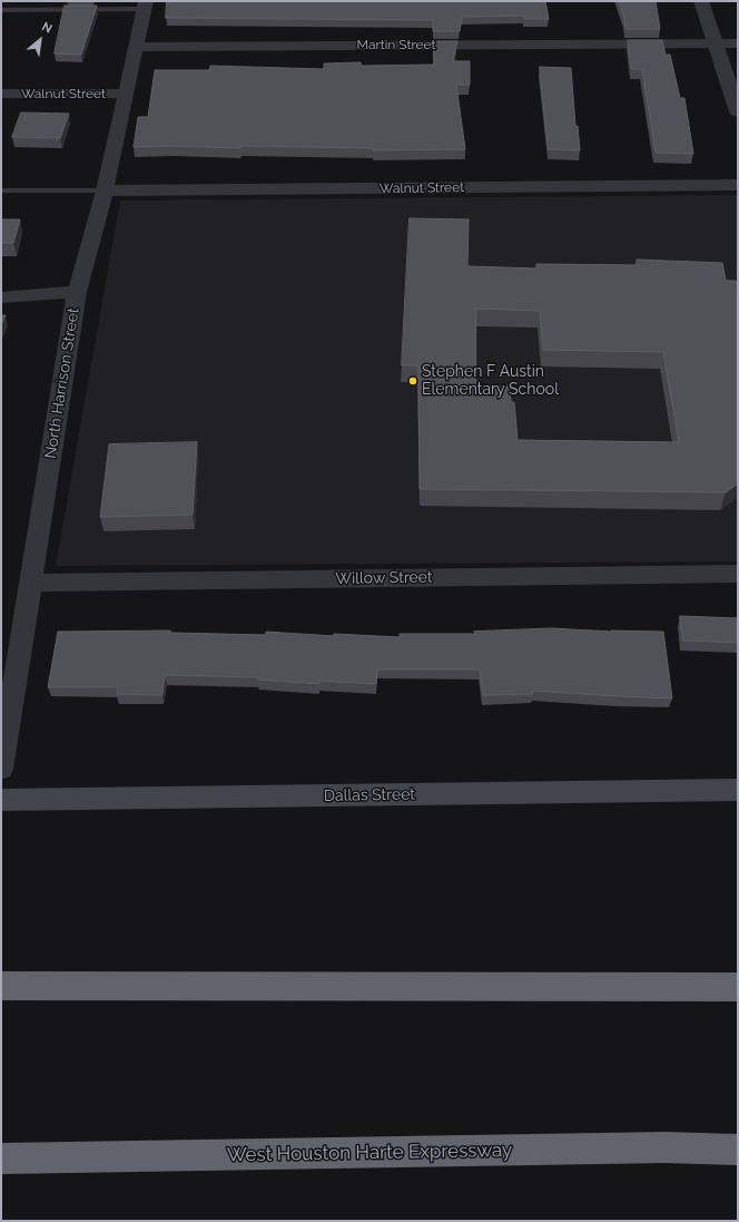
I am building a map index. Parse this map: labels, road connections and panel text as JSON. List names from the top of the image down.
{
  "streets": {
    "highway": ["West Houston Harte Expressway"],
    "main road": ["Dallas Street"],
    "street": [
      "Martin Street",
      "Walnut Street",
      "North Harrison Street",
      "Willow Street"
    ]
  },
  "crossings": [
    ["Martin Street", "North Harrison Street"],
    ["Walnut Street", "North Harrison Street"],
    ["North Harrison Street", "Willow Street"]
  ],
  "places": ["Stephen F Austin Elementary School"],
  "north": "top right"
}
